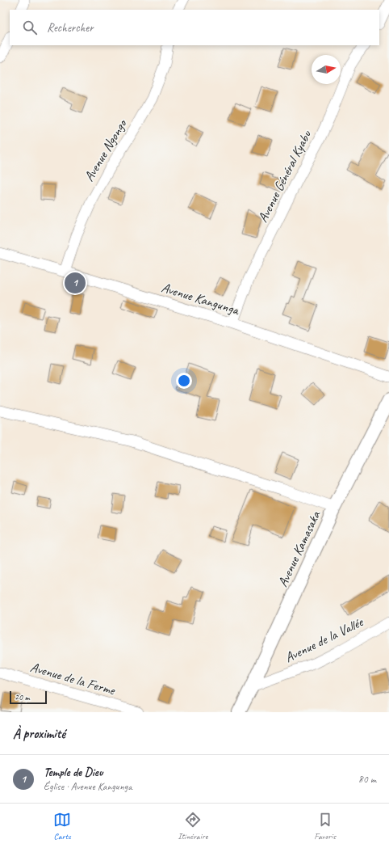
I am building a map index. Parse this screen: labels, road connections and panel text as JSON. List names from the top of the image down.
{
  "streets": {
    "street": [
      "Avenue Ngongo",
      "Avenue Général Kyabu",
      "Avenue Kangunga",
      "Avenue Kamasaka",
      "Avenue de la Vallée",
      "Avenue de la Ferme"
    ]
  },
  "crossings": [
    ["Avenue Ngongo", "Avenue Kangunga"],
    ["Avenue Général Kyabu", "Avenue Kangunga"],
    ["Avenue Kamasaka", "Avenue de la Vallée"]
  ],
  "scale_bar": "20 m",
  "north": "right",
  "page": {
    "search": "Rechercher",
    "pins": "1",
    "scale": "20 m",
    "heading": "À proximité",
    "list": [
      {
        "mark": "1",
        "name": "Temple de Dieu",
        "note": "Église · Avenue Kangunga",
        "value": "80 m"
      }
    ],
    "nav": ["Carte", "Itinéraire", "Favoris"]
  }
}
